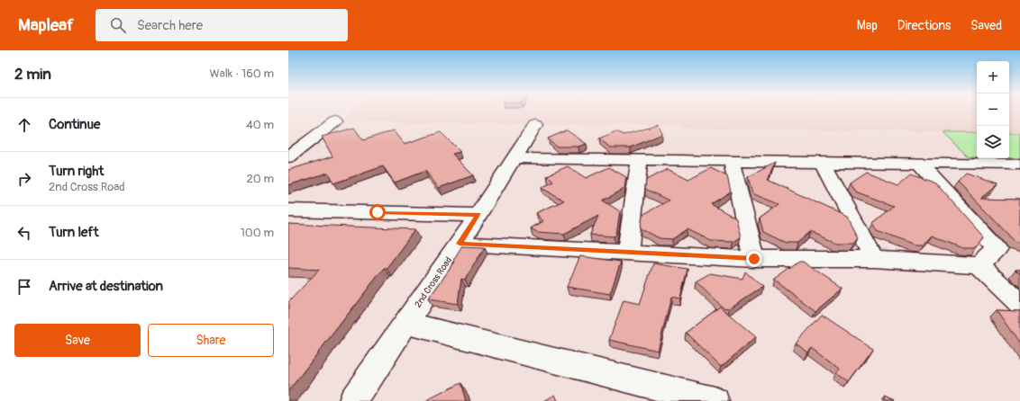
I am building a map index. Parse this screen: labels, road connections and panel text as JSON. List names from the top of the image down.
{
  "streets": {
    "street": ["2nd Cross Road"]
  },
  "page": {
    "header": "Mapleaf",
    "search": "Search here",
    "nav": ["Map", "Directions", "Saved"],
    "heading": ["2 min", "Walk · 160 m"],
    "map_buttons": ["+", "−"],
    "list": [
      ["Continue", "40 m"],
      ["Turn right", "2nd Cross Road", "20 m"],
      ["Turn left", "100 m"],
      "Arrive at destination"
    ],
    "buttons": ["Save", "Share"]
  }
}
